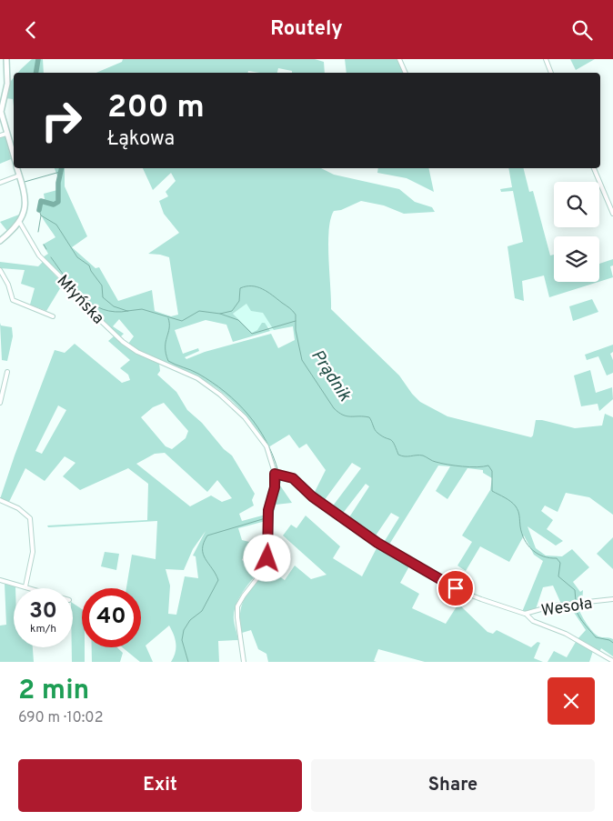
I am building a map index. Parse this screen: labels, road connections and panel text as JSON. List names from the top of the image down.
{
  "streets": {
    "street": ["Młyńska", "Wesoła"]
  },
  "water": ["Prądnik"],
  "page": {
    "header": "Routely",
    "turn": ["200 m", "Łąkowa"],
    "speed": "30 km/h",
    "limit": "40",
    "heading": ["2 min", "690 m · 10:02"],
    "buttons": ["Exit", "Share"]
  }
}
